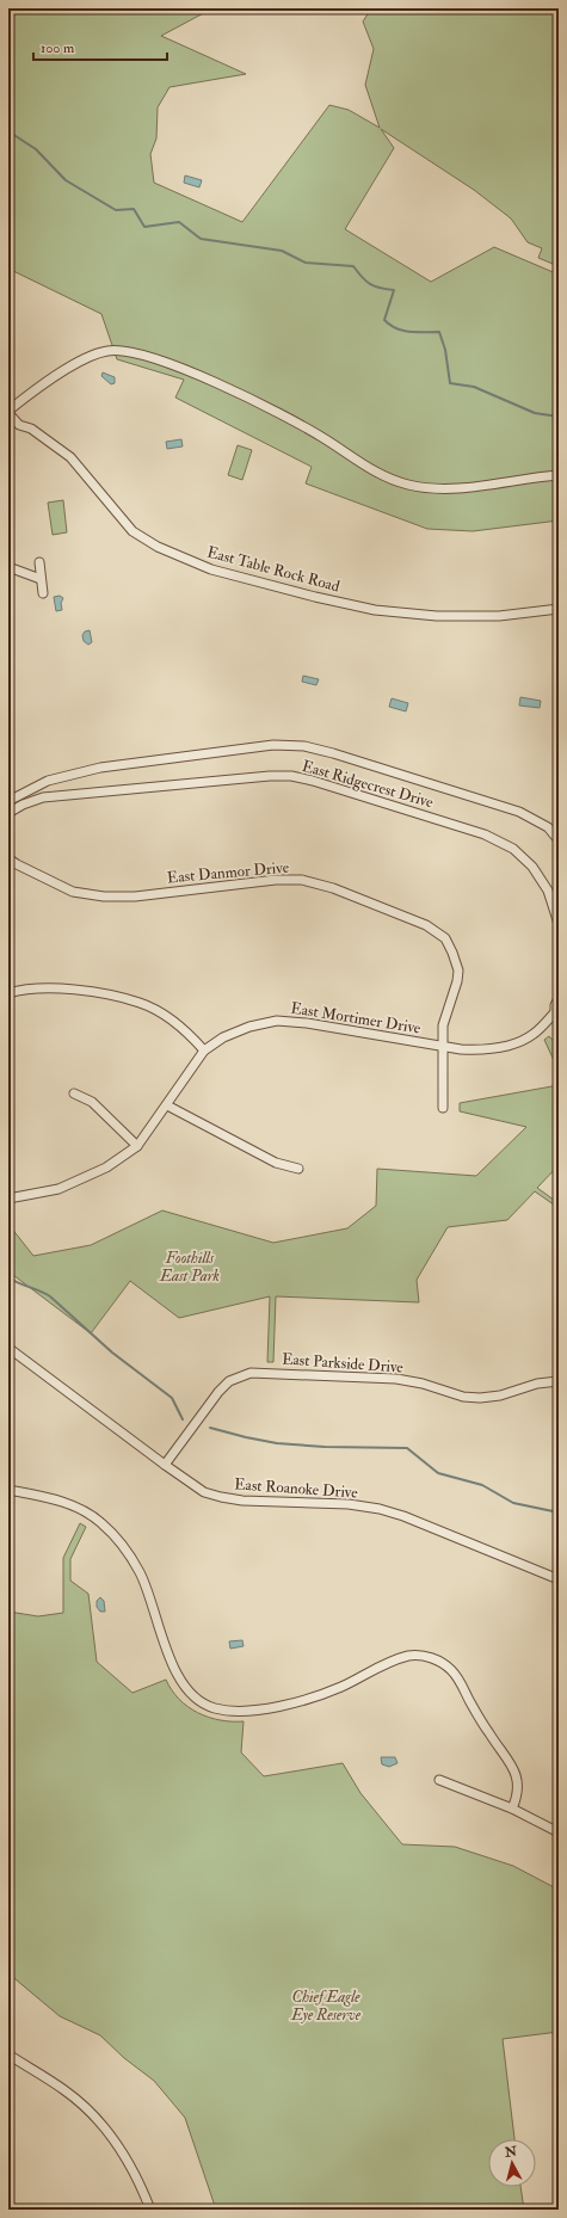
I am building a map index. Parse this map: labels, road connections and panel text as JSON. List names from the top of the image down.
{
  "streets": {
    "street": [
      "East Table Rock Road",
      "East Ridgecrest Drive",
      "East Danmor Drive",
      "East Mortimer Drive",
      "East Parkside Drive",
      "East Roanoke Drive"
    ]
  },
  "crossings": [
    ["East Danmor Drive", "East Mortimer Drive"],
    ["East Parkside Drive", "East Roanoke Drive"]
  ],
  "parks": ["Foothills East Park", "Chief Eagle Eye Reserve"],
  "scale_bar": "100 m",
  "north": "top"
}
